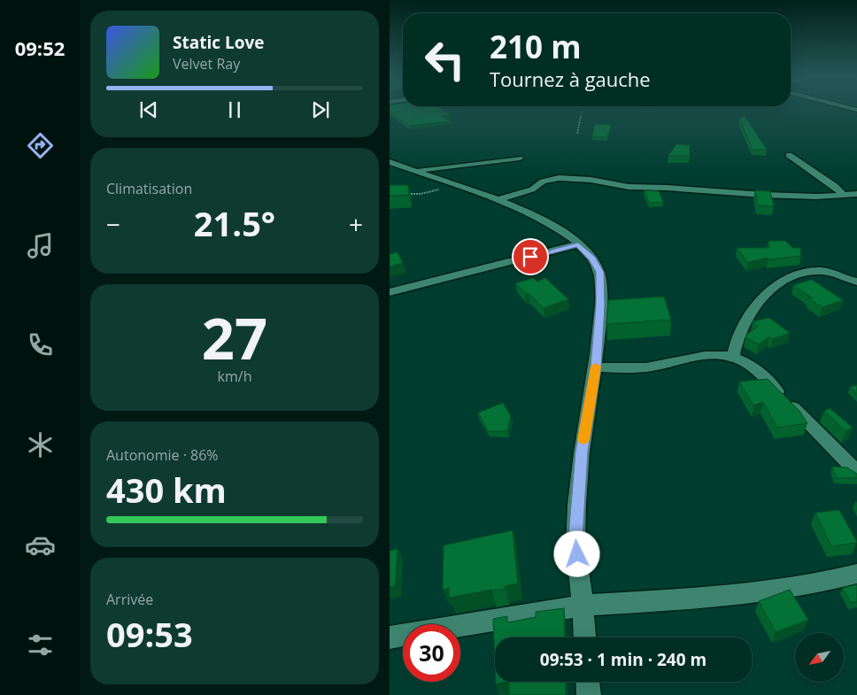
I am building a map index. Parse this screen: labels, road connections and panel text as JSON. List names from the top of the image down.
{
  "north": "bottom left",
  "page": {
    "tabs": "09:52",
    "turn": ["210 m", "Tournez à gauche"],
    "song": ["Static Love", "Velvet Ray"],
    "tile": [
      "Climatisation",
      ["27", "km/h"],
      ["Autonomie · 86%", "430 km"],
      ["Arrivée", "09:53"]
    ],
    "heat": ["−", "21.5°", "+"],
    "limit": "30",
    "trip": "09:53 · 1 min · 240 m"
  }
}
